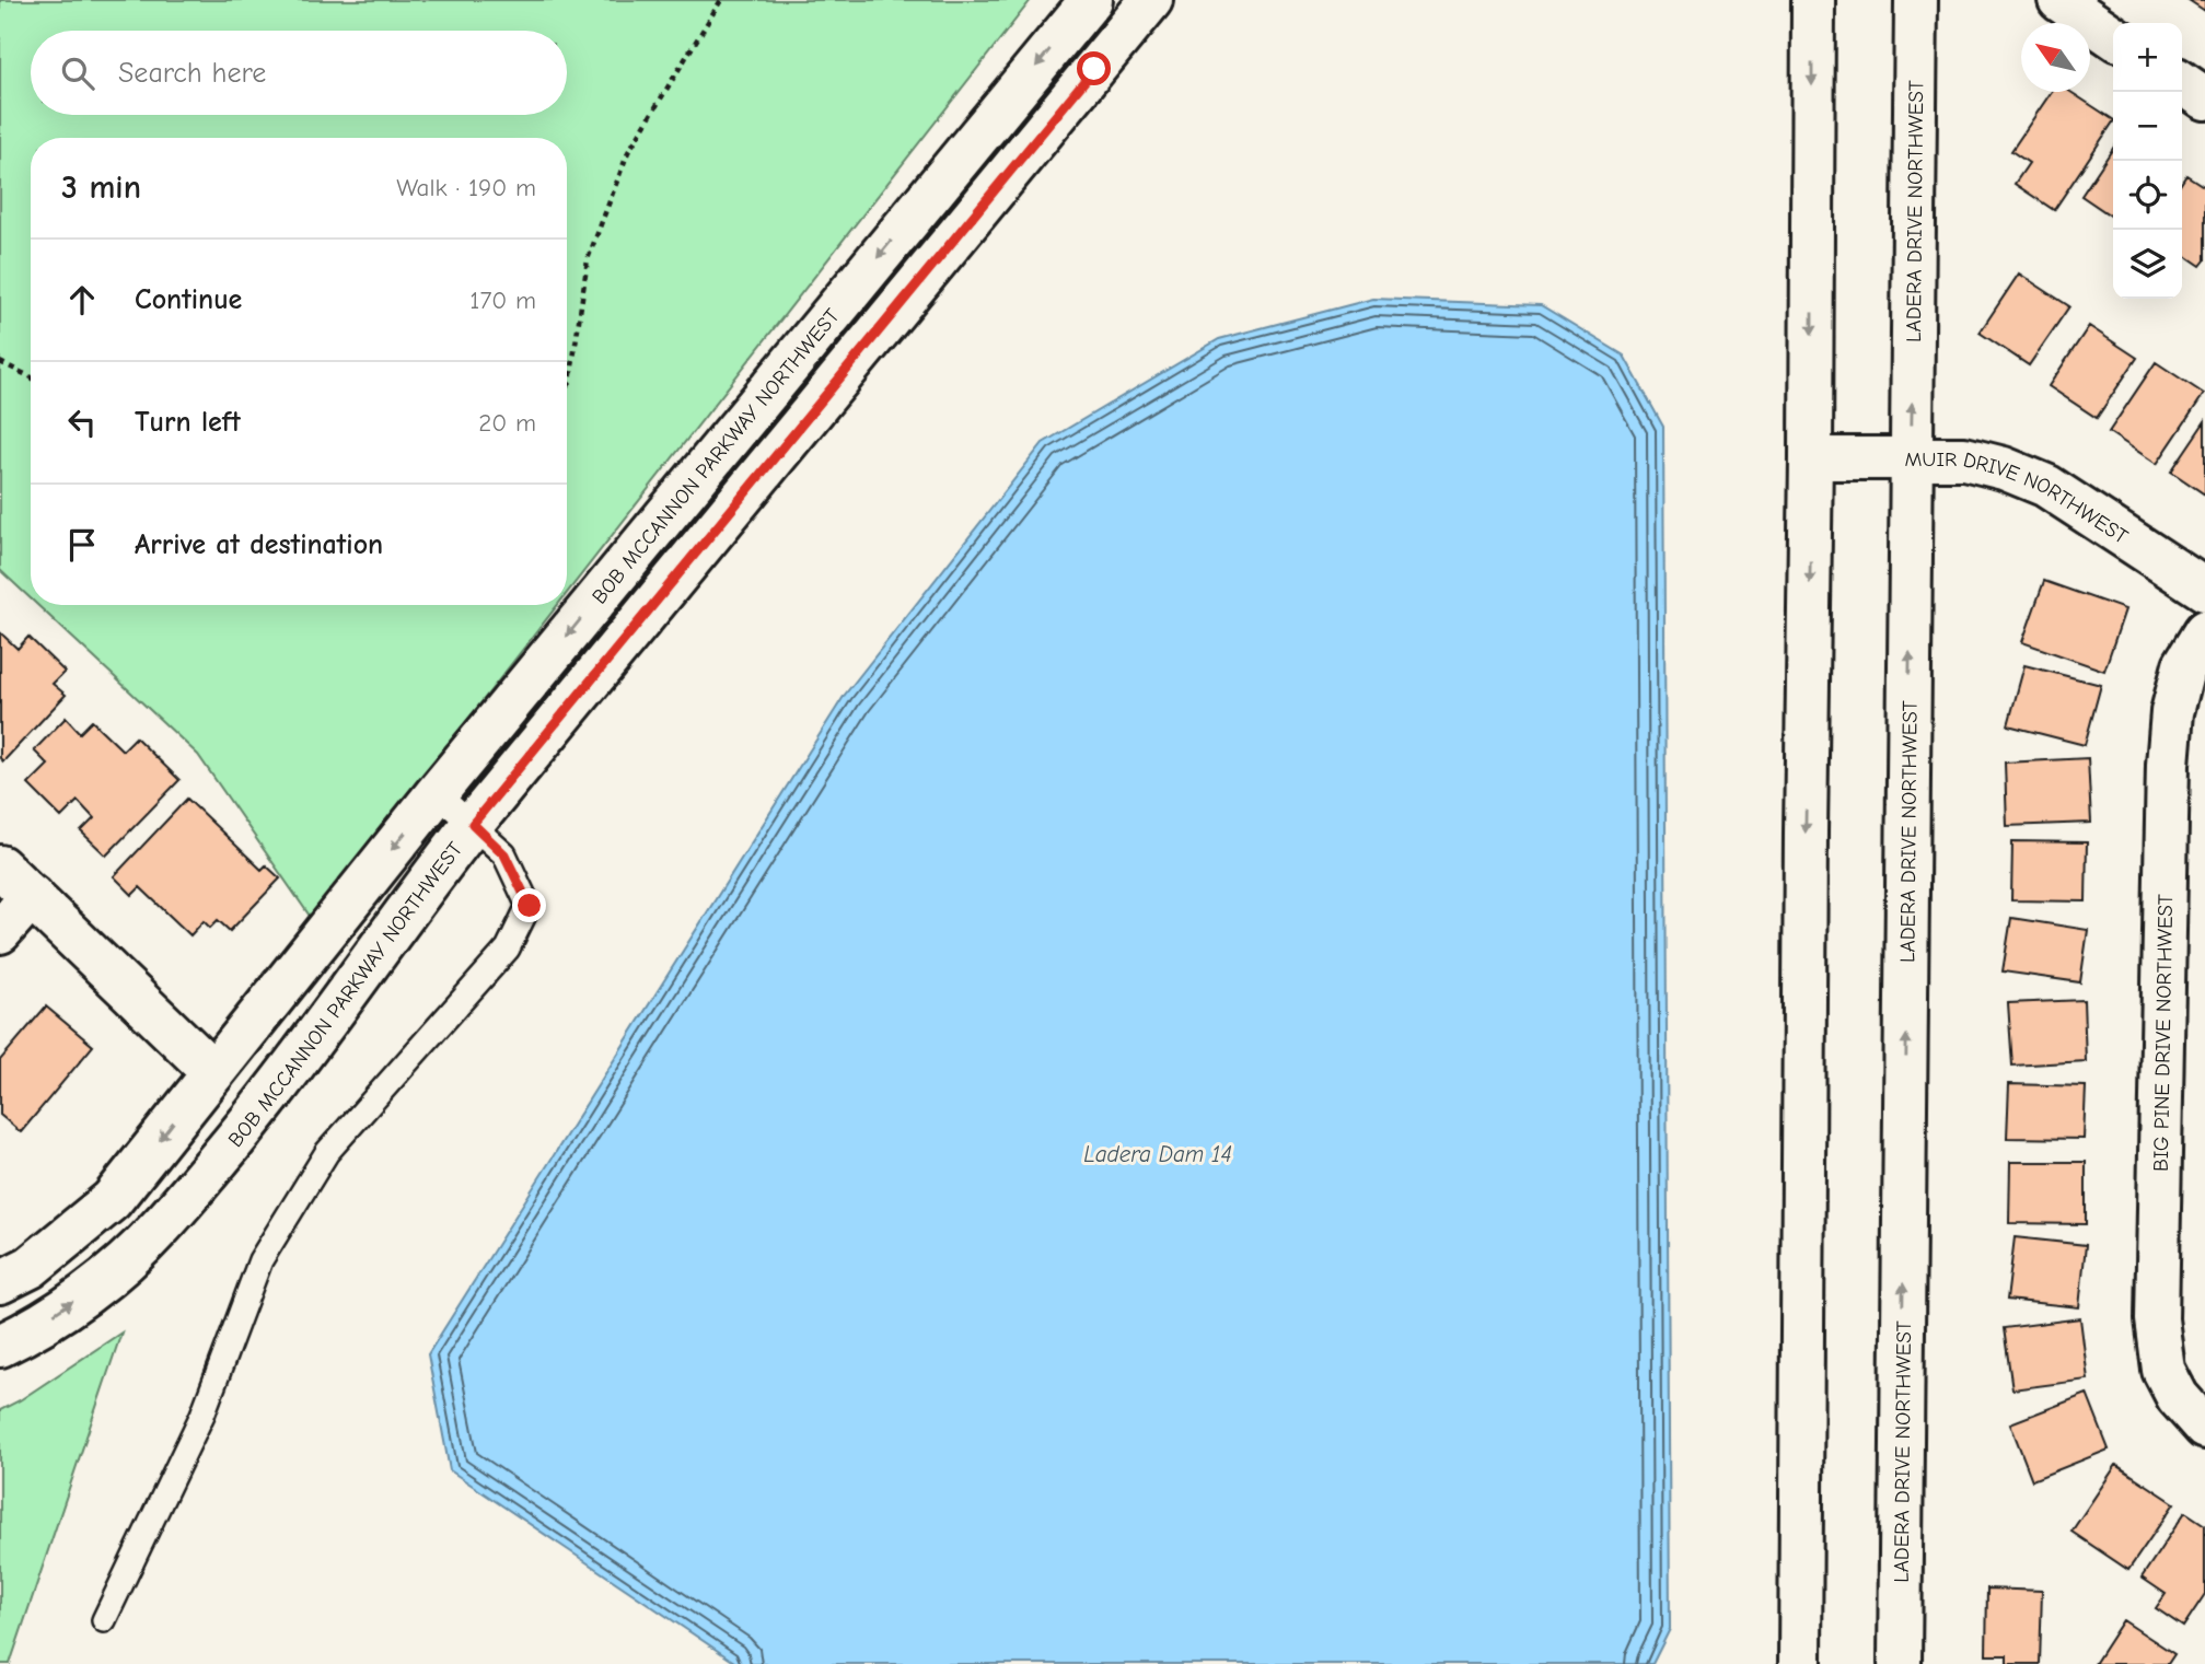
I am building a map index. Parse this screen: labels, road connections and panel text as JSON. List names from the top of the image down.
{
  "streets": {
    "street": [
      "LADERA DRIVE NORTHWEST",
      "BOB MCCANNON PARKWAY NORTHWEST",
      "MUIR DRIVE NORTHWEST",
      "BIG PINE DRIVE NORTHWEST"
    ]
  },
  "crossings": [
    ["LADERA DRIVE NORTHWEST", "MUIR DRIVE NORTHWEST"]
  ],
  "water": ["Ladera Dam 14"],
  "north": "top left",
  "page": {
    "map_buttons": ["+", "−"],
    "search": "Search here",
    "heading": ["3 min", "Walk · 190 m"],
    "list": [
      ["Continue", "170 m"],
      ["Turn left", "20 m"],
      "Arrive at destination"
    ]
  }
}
